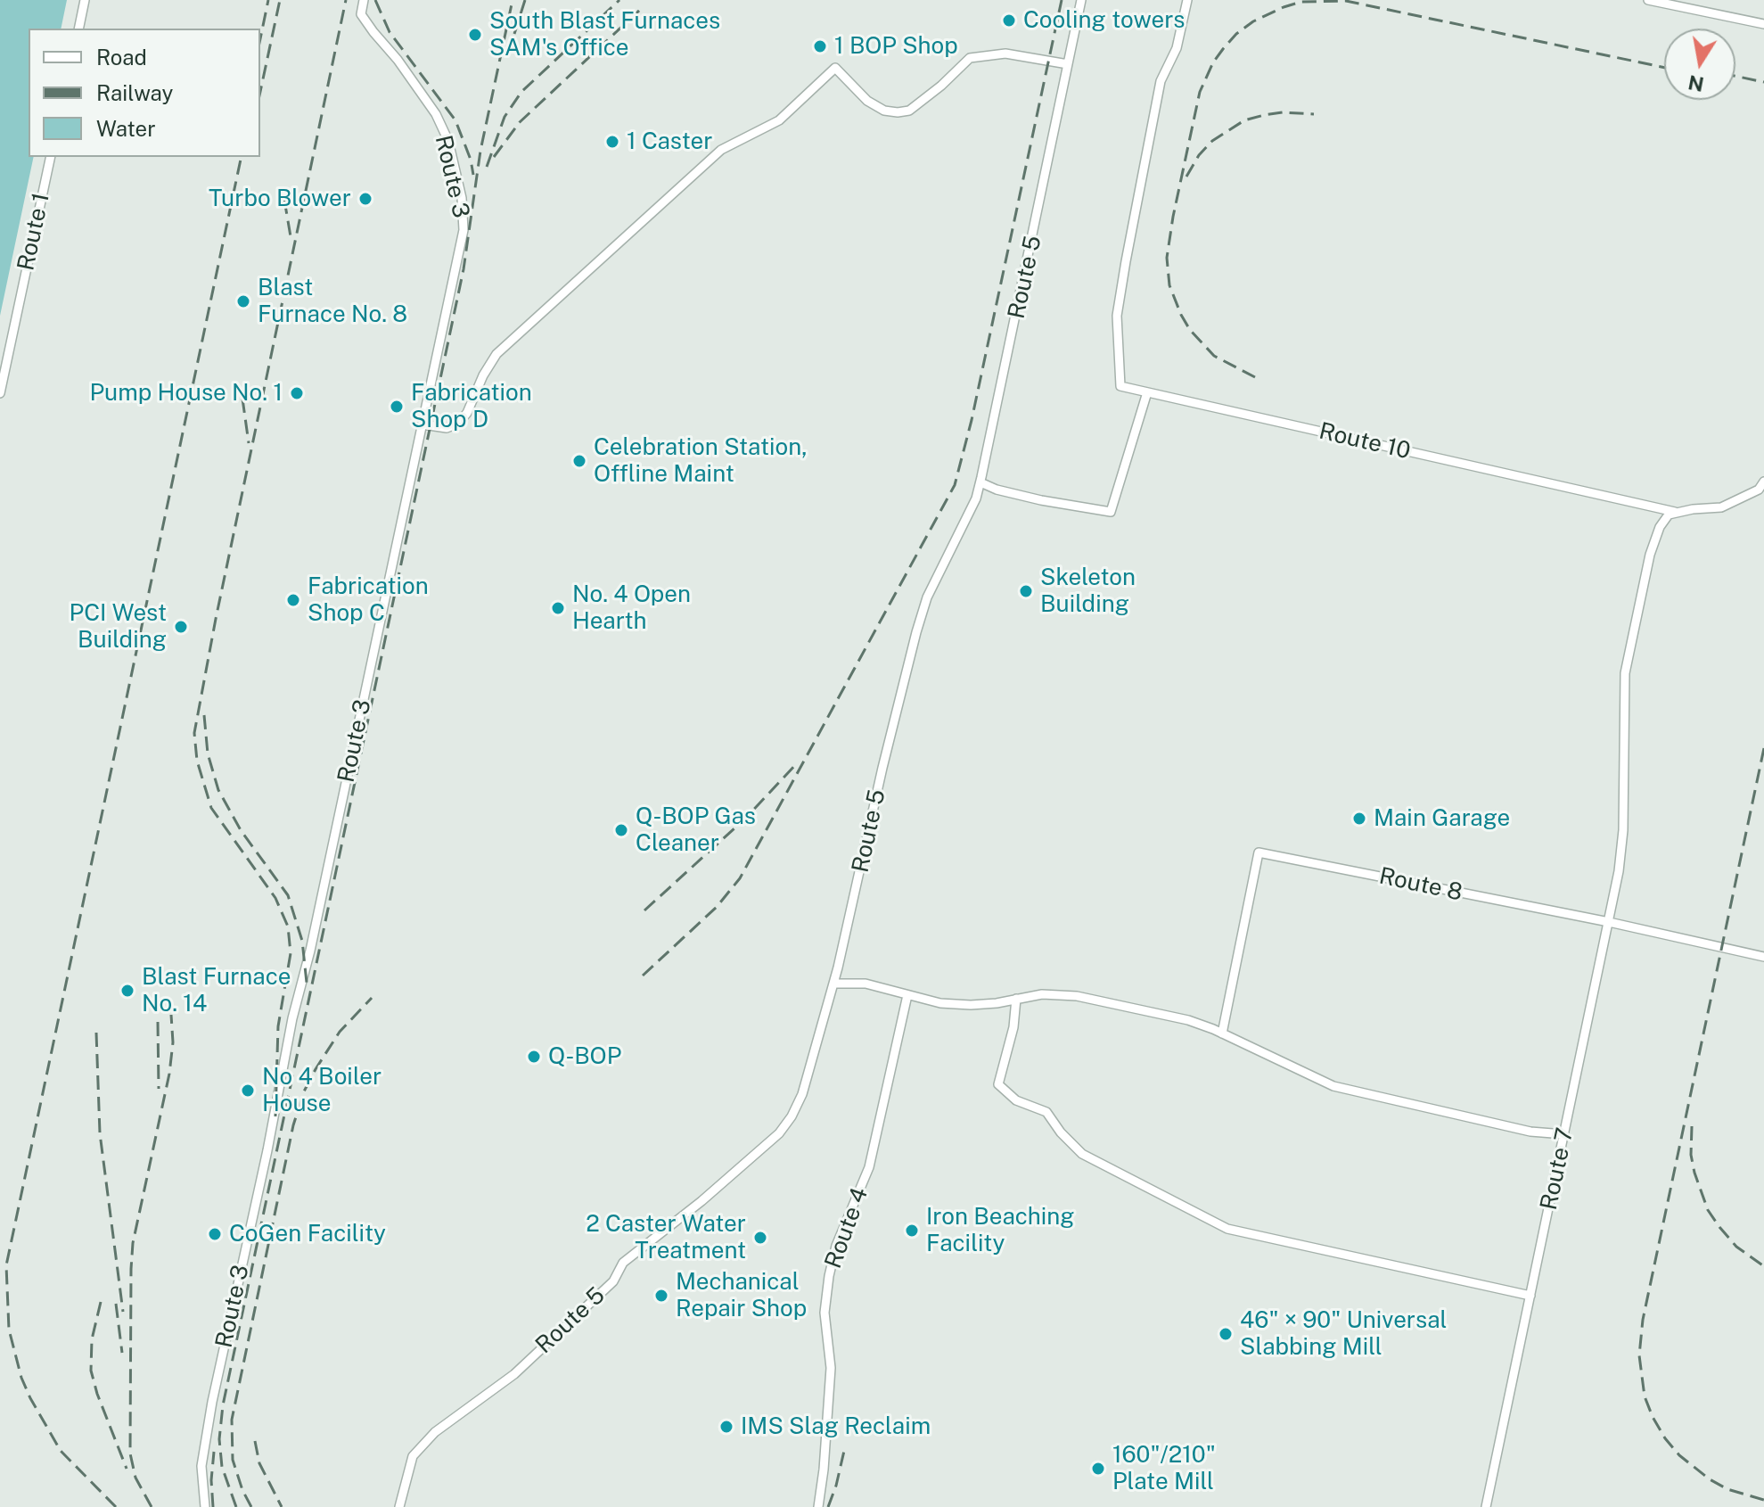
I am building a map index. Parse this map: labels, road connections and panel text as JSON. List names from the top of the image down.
{
  "streets": {
    "street": [
      "Route 3",
      "Route 1",
      "Route 5",
      "Route 10",
      "Route 8",
      "Route 7",
      "Route 4"
    ]
  },
  "crossings": [
    ["Route 10", "Route 7"],
    ["Route 8", "Route 7"]
  ],
  "places": [
    "Cooling towers",
    "South Blast Furnaces SAM's Office",
    "1 BOP Shop",
    "1 Caster",
    "Turbo Blower",
    "Blast Furnace No. 8",
    "Pump House No. 1",
    "Fabrication Shop D",
    "Celebration Station, Offline Maint",
    "Skeleton Building",
    "Fabrication Shop C",
    "No. 4 Open Hearth",
    "PCI West Building",
    "Main Garage",
    "Q-BOP Gas Cleaner",
    "Blast Furnace No. 14",
    "Q-BOP",
    "No 4 Boiler House",
    "Iron Beaching Facility",
    "CoGen Facility",
    "2 Caster Water Treatment",
    "Mechanical Repair Shop",
    "46\" × 90\" Universal Slabbing Mill",
    "IMS Slag Reclaim",
    "160\"/210\" Plate Mill"
  ],
  "legend": ["Road", "Railway", "Water"],
  "north": "bottom"
}
